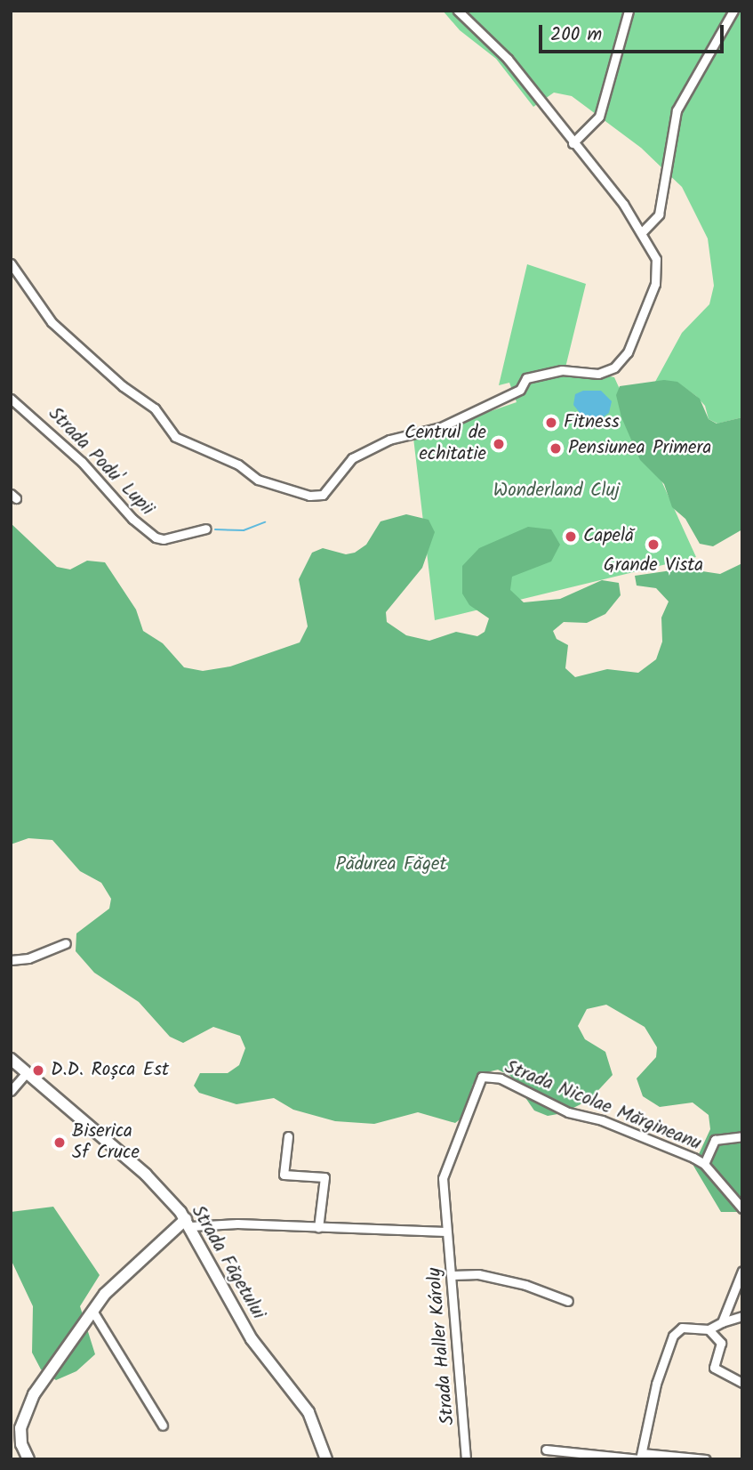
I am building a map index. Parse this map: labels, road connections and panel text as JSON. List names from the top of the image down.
{
  "streets": {
    "main road": ["Strada Făgetului"],
    "street": ["Strada Podu' Lupii", "Strada Nicolae Mărgineanu", "Strada Haller Károly"]
  },
  "crossings": [
    ["Strada Nicolae Mărgineanu", "Strada Haller Károly"]
  ],
  "parks": ["Wonderland Cluj", "Pădurea Făget"],
  "places": [
    "Fitness",
    "Centrul de echitatie",
    "Pensiunea Primera",
    "Capelă",
    "Grande Vista",
    "D.D. Roșca Est",
    "Biserica Sf Cruce"
  ],
  "scale_bar": "200 m"
}
